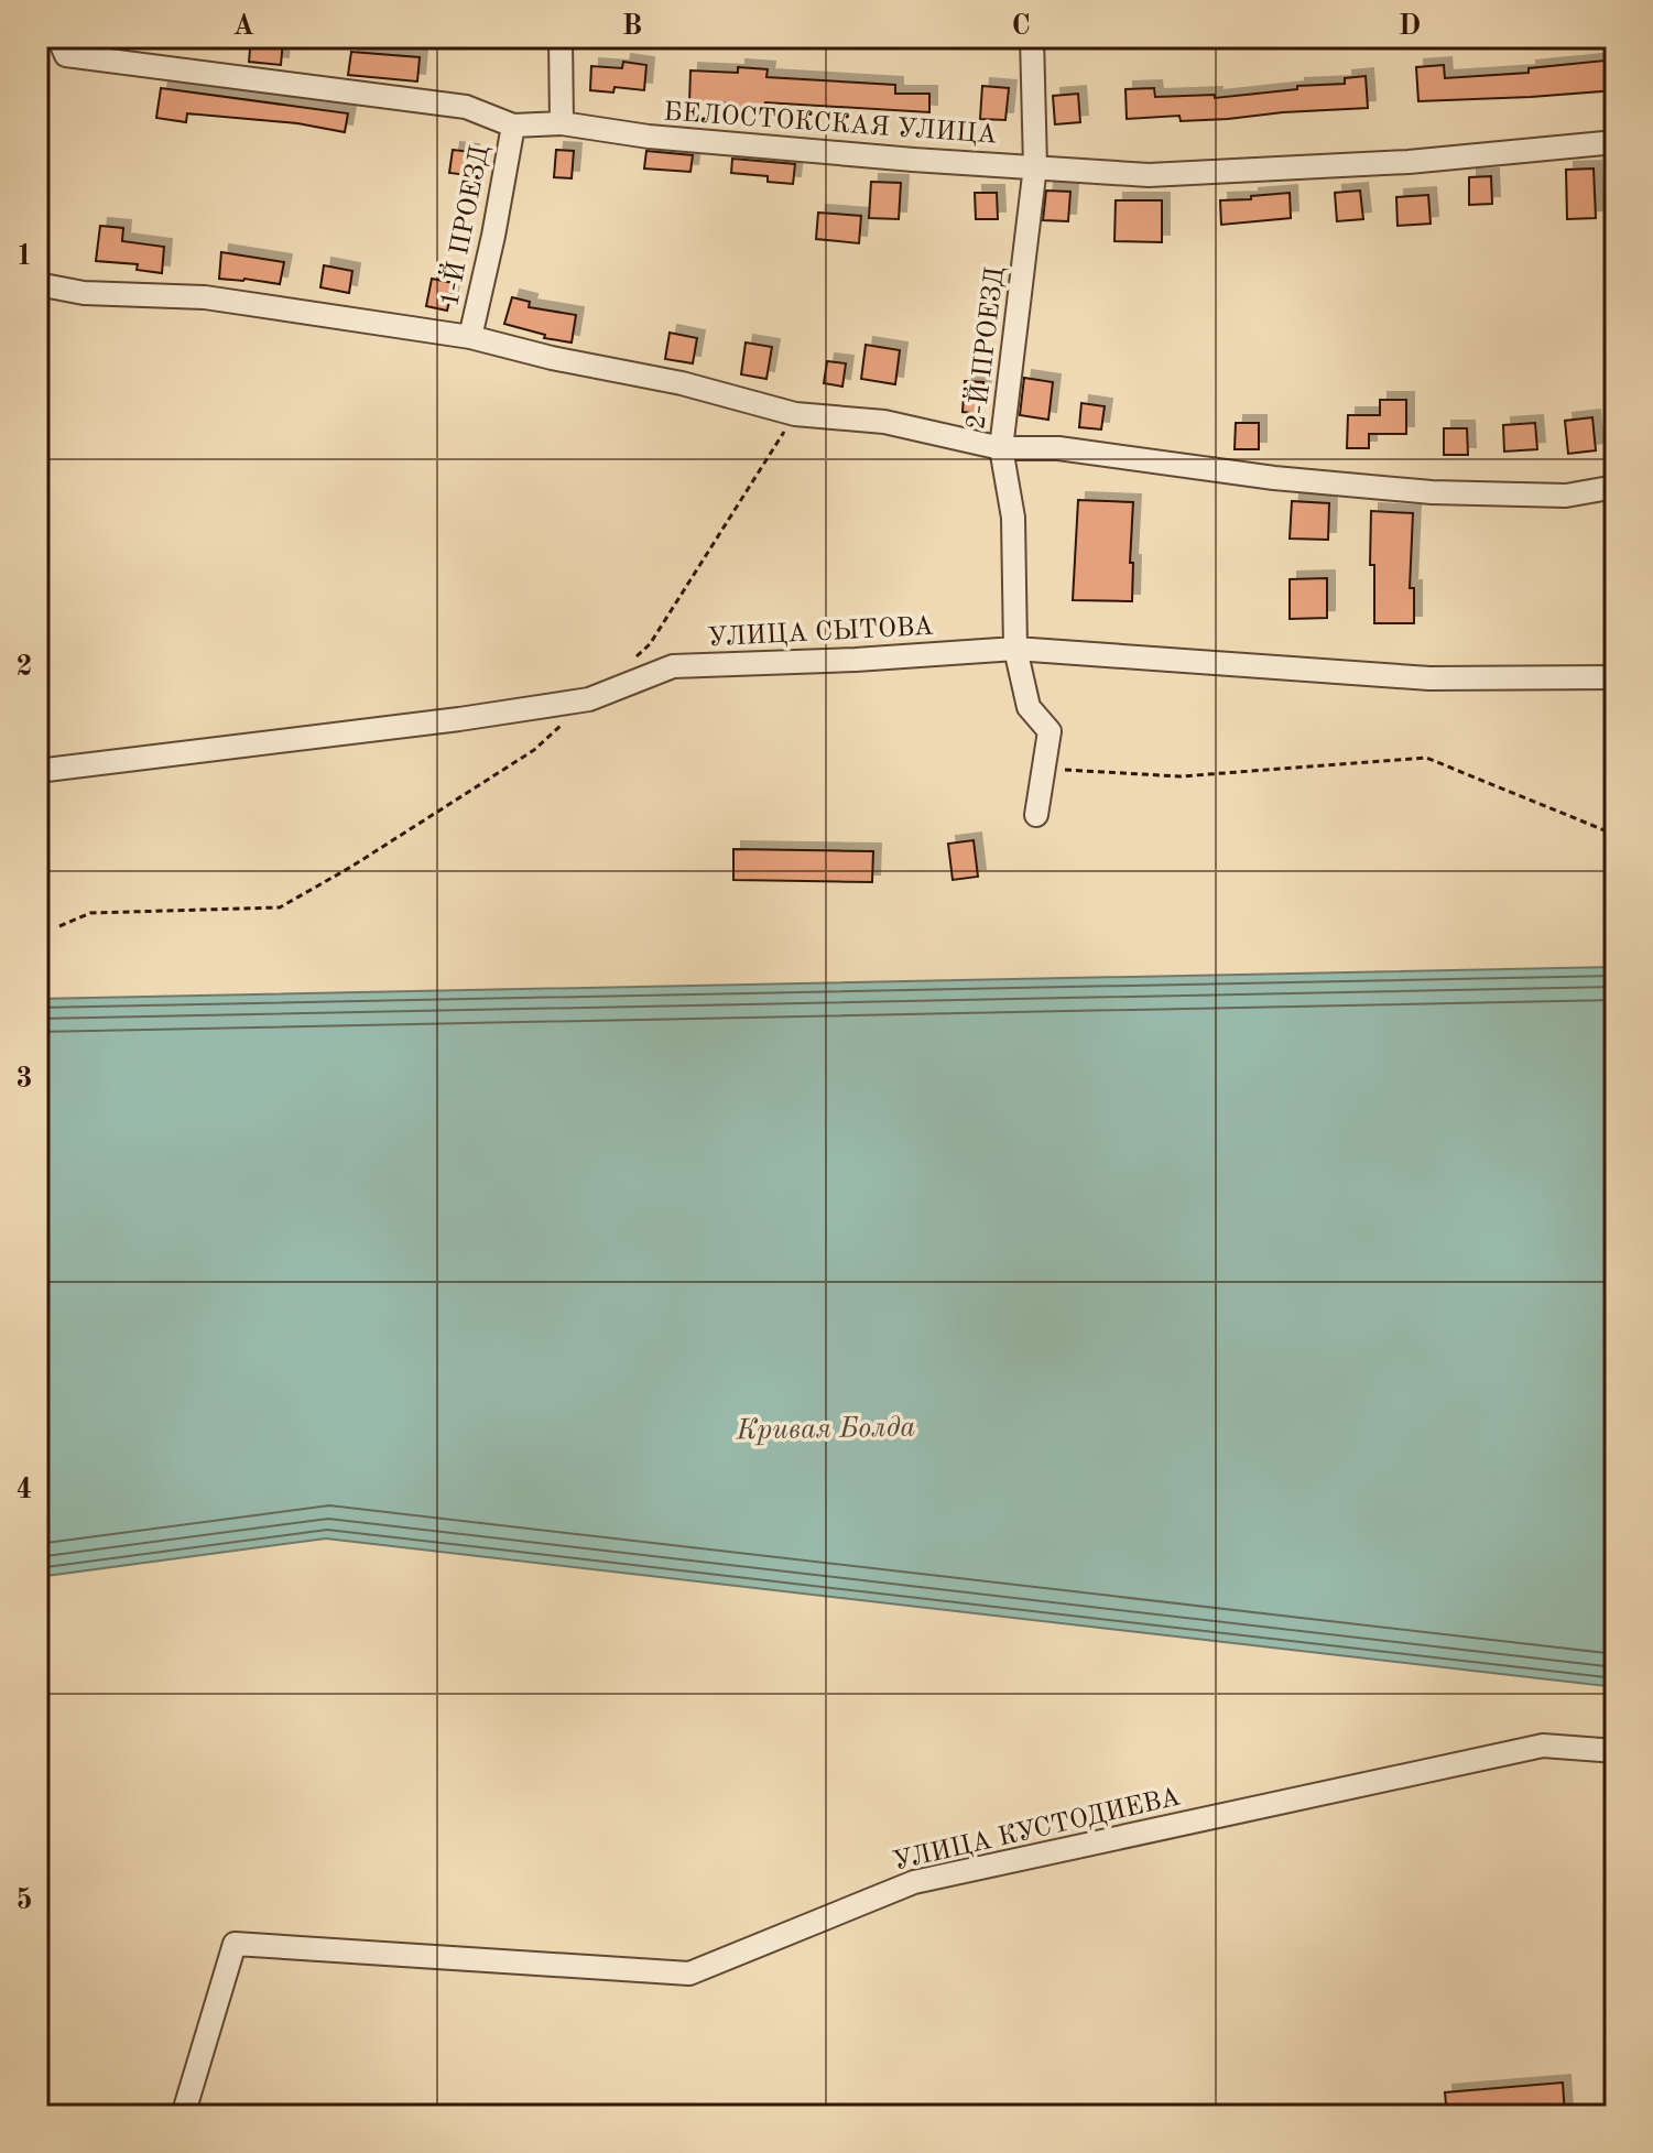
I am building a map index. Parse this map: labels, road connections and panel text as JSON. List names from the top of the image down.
{
  "streets": {
    "street": [
      "БЕЛОСТОКСКАЯ УЛИЦА",
      "1-Й ПРОЕЗД",
      "2-Й ПРОЕЗД",
      "УЛИЦА СЫТОВА",
      "УЛИЦА КУСТОДИЕВА"
    ]
  },
  "crossings": [
    ["БЕЛОСТОКСКАЯ УЛИЦА", "1-Й ПРОЕЗД"],
    ["БЕЛОСТОКСКАЯ УЛИЦА", "2-Й ПРОЕЗД"],
    ["2-Й ПРОЕЗД", "УЛИЦА СЫТОВА"]
  ],
  "water": ["Кривая Болда"],
  "grid": {
    "columns": [
      "A",
      "B",
      "C",
      "D"
    ],
    "rows": [
      "1",
      "2",
      "3",
      "4",
      "5"
    ]
  }
}
